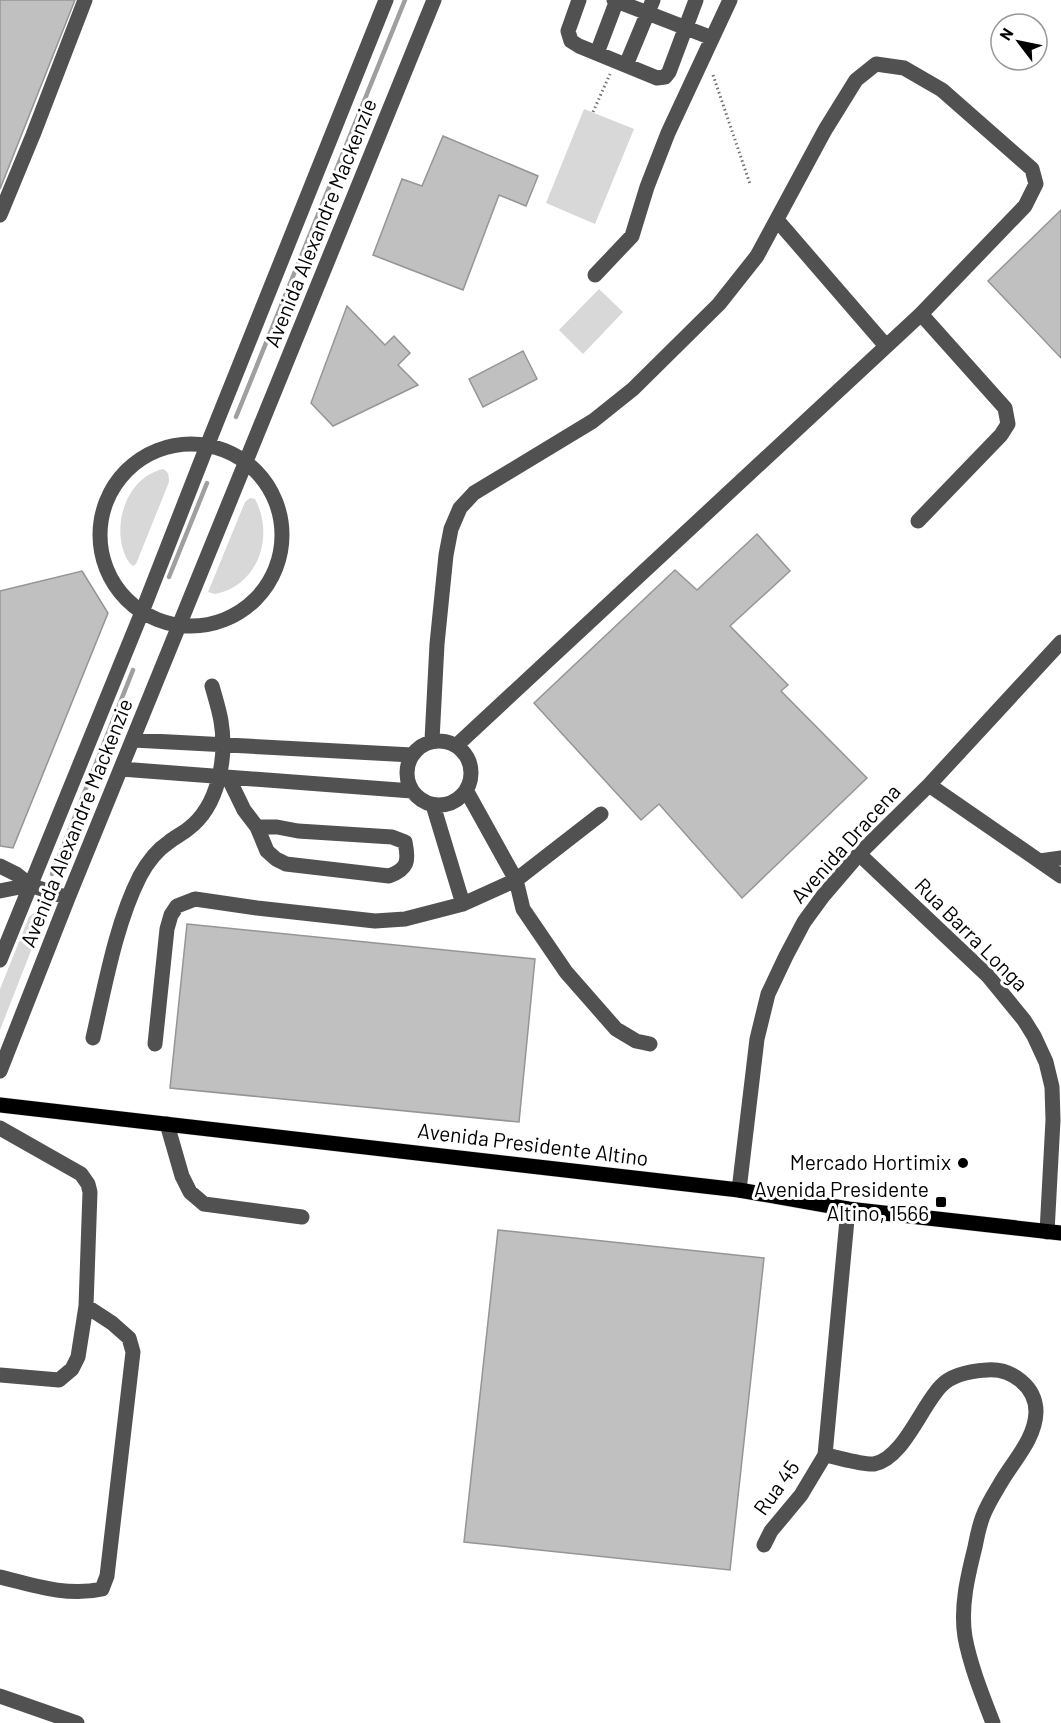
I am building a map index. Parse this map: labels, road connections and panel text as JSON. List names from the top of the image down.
{
  "streets": {
    "main road": ["Avenida Presidente Altino"],
    "street": [
      "Avenida Alexandre Mackenzie",
      "Avenida Dracena",
      "Rua Barra Longa",
      "Rua 45"
    ]
  },
  "crossings": [
    ["Avenida Dracena", "Rua Barra Longa"],
    ["Avenida Dracena", "Avenida Presidente Altino"],
    ["Rua Barra Longa", "Avenida Presidente Altino"]
  ],
  "places": {
    "other": ["Mercado Hortimix"],
    "transit": ["Avenida Presidente Altino, 1566"]
  },
  "north": "top left"
}
